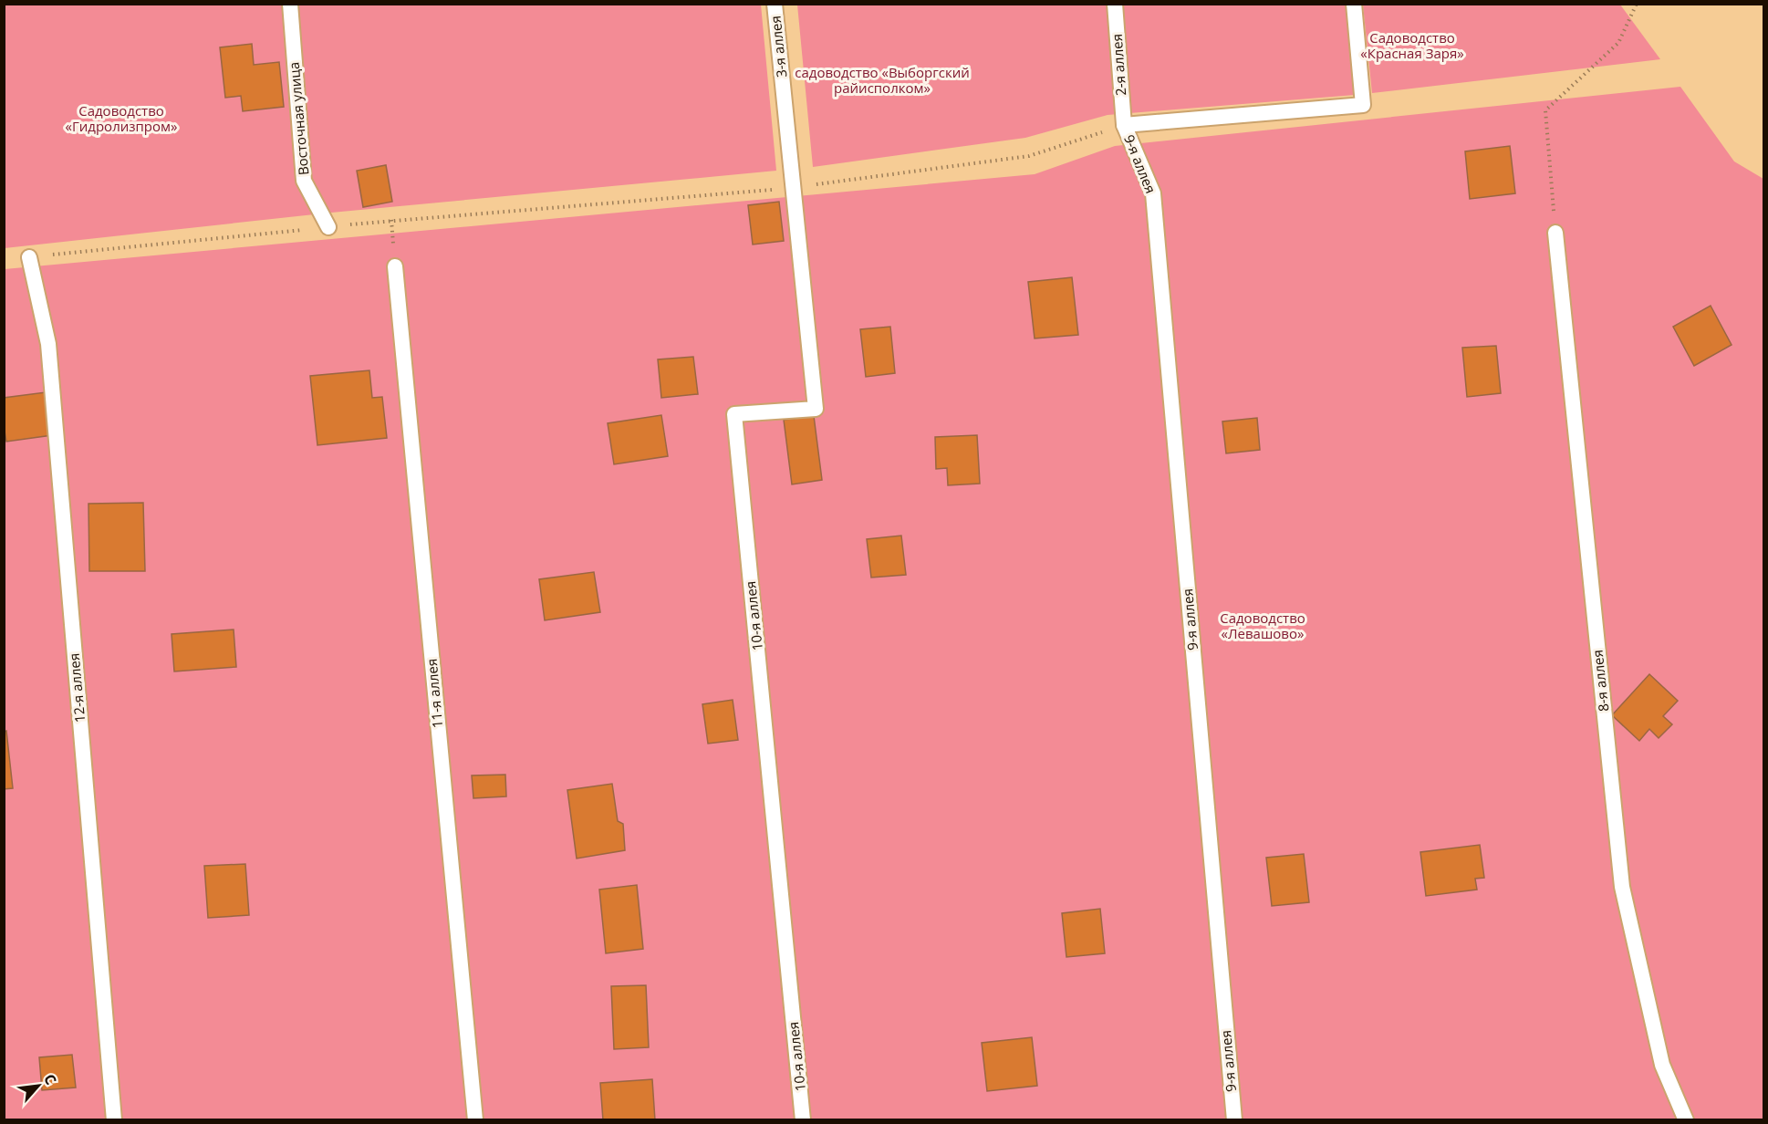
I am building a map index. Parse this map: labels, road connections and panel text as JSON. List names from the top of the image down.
{
  "streets": {
    "lane": [
      "3-я аллея",
      "2-я аллея",
      "Восточная улица",
      "9-я аллея",
      "10-я аллея",
      "8-я аллея",
      "12-я аллея",
      "11-я аллея"
    ]
  },
  "crossings": [
    ["3-я аллея", "10-я аллея"],
    ["2-я аллея", "9-я аллея"]
  ],
  "parks": [
    "Садоводство «Красная Заря»",
    "садоводство «Выборгский райисполком»",
    "Садоводство «Гидролизпром»",
    "Садоводство «Левашово»"
  ],
  "north": "top right"
}
